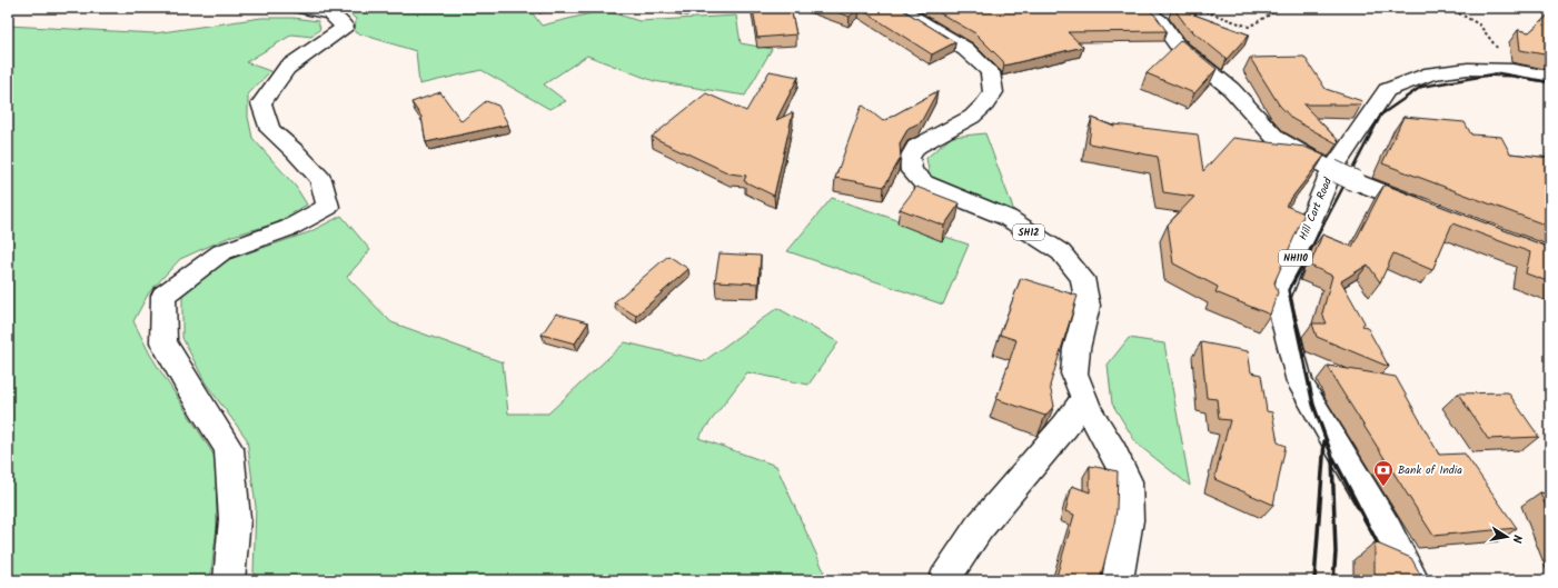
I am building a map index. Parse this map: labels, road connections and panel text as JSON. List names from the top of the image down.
{
  "streets": {
    "main road": ["Hill Cart Road", "SH12", "NH110"]
  },
  "places": {
    "bank": ["Bank of India"]
  },
  "north": "right"
}
